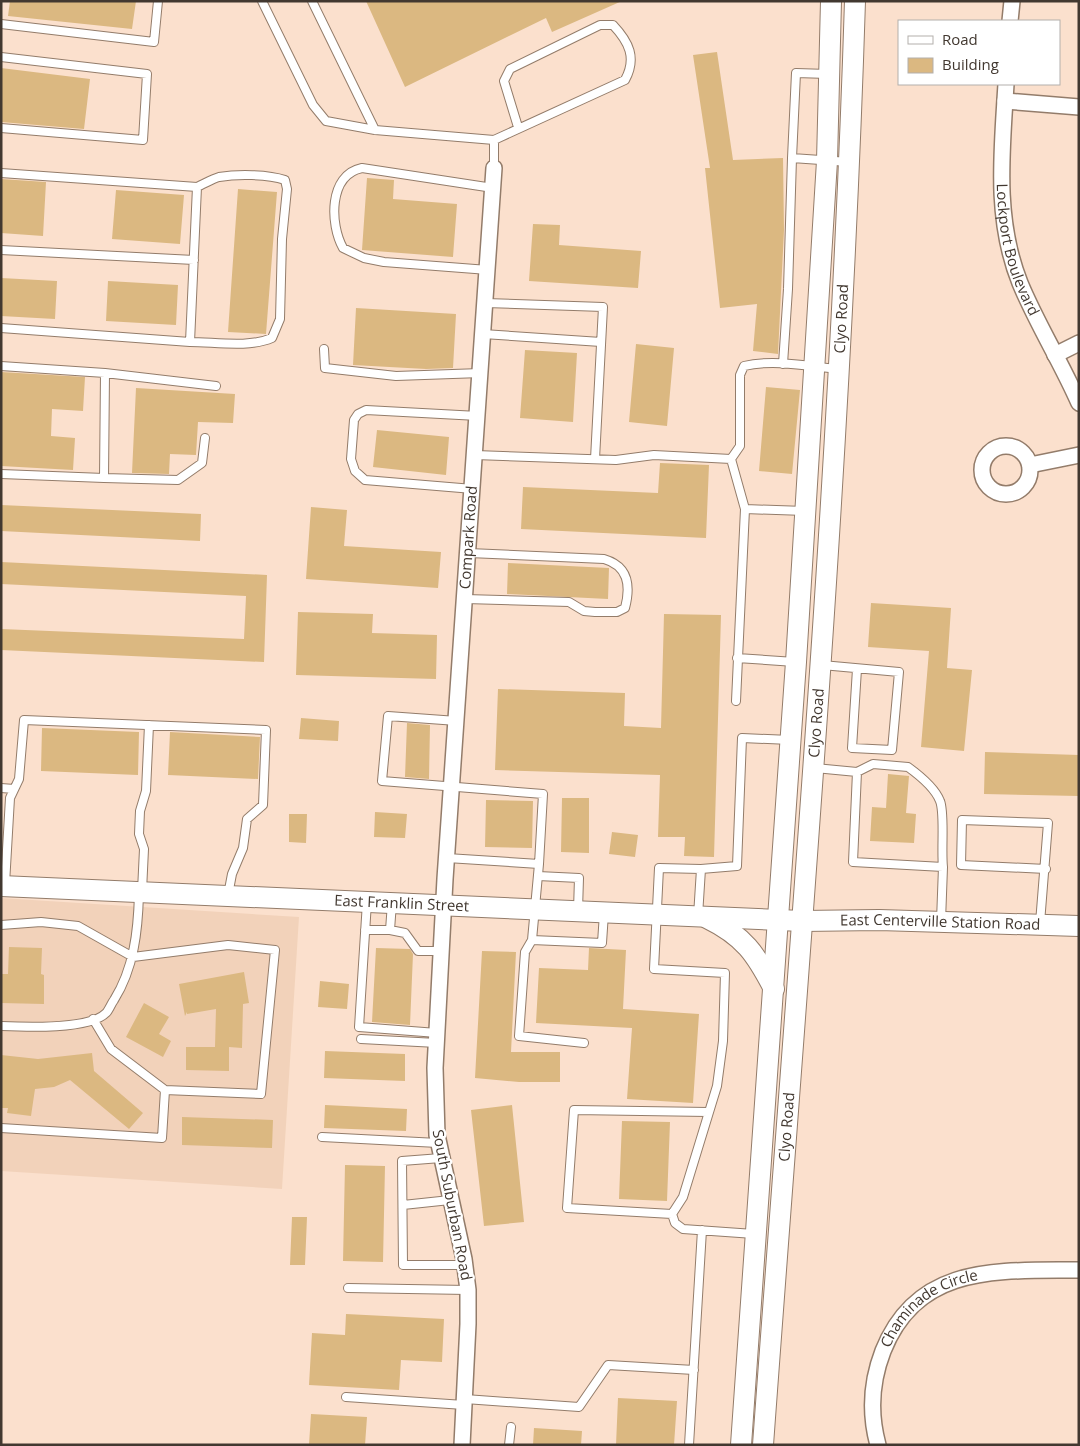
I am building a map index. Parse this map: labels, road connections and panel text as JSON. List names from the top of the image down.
{
  "streets": {
    "street": [
      "Lockport Boulevard",
      "Clyo Road",
      "Compark Road",
      "East Franklin Street",
      "East Centerville Station Road",
      "South Suburban Road",
      "Chaminade Circle"
    ]
  },
  "crossings": [
    ["Clyo Road", "East Franklin Street"],
    ["Clyo Road", "East Centerville Station Road"],
    ["Compark Road", "East Franklin Street"],
    ["Compark Road", "South Suburban Road"],
    ["East Franklin Street", "East Centerville Station Road"],
    ["East Franklin Street", "South Suburban Road"]
  ],
  "legend": ["Road", "Building"]
}
